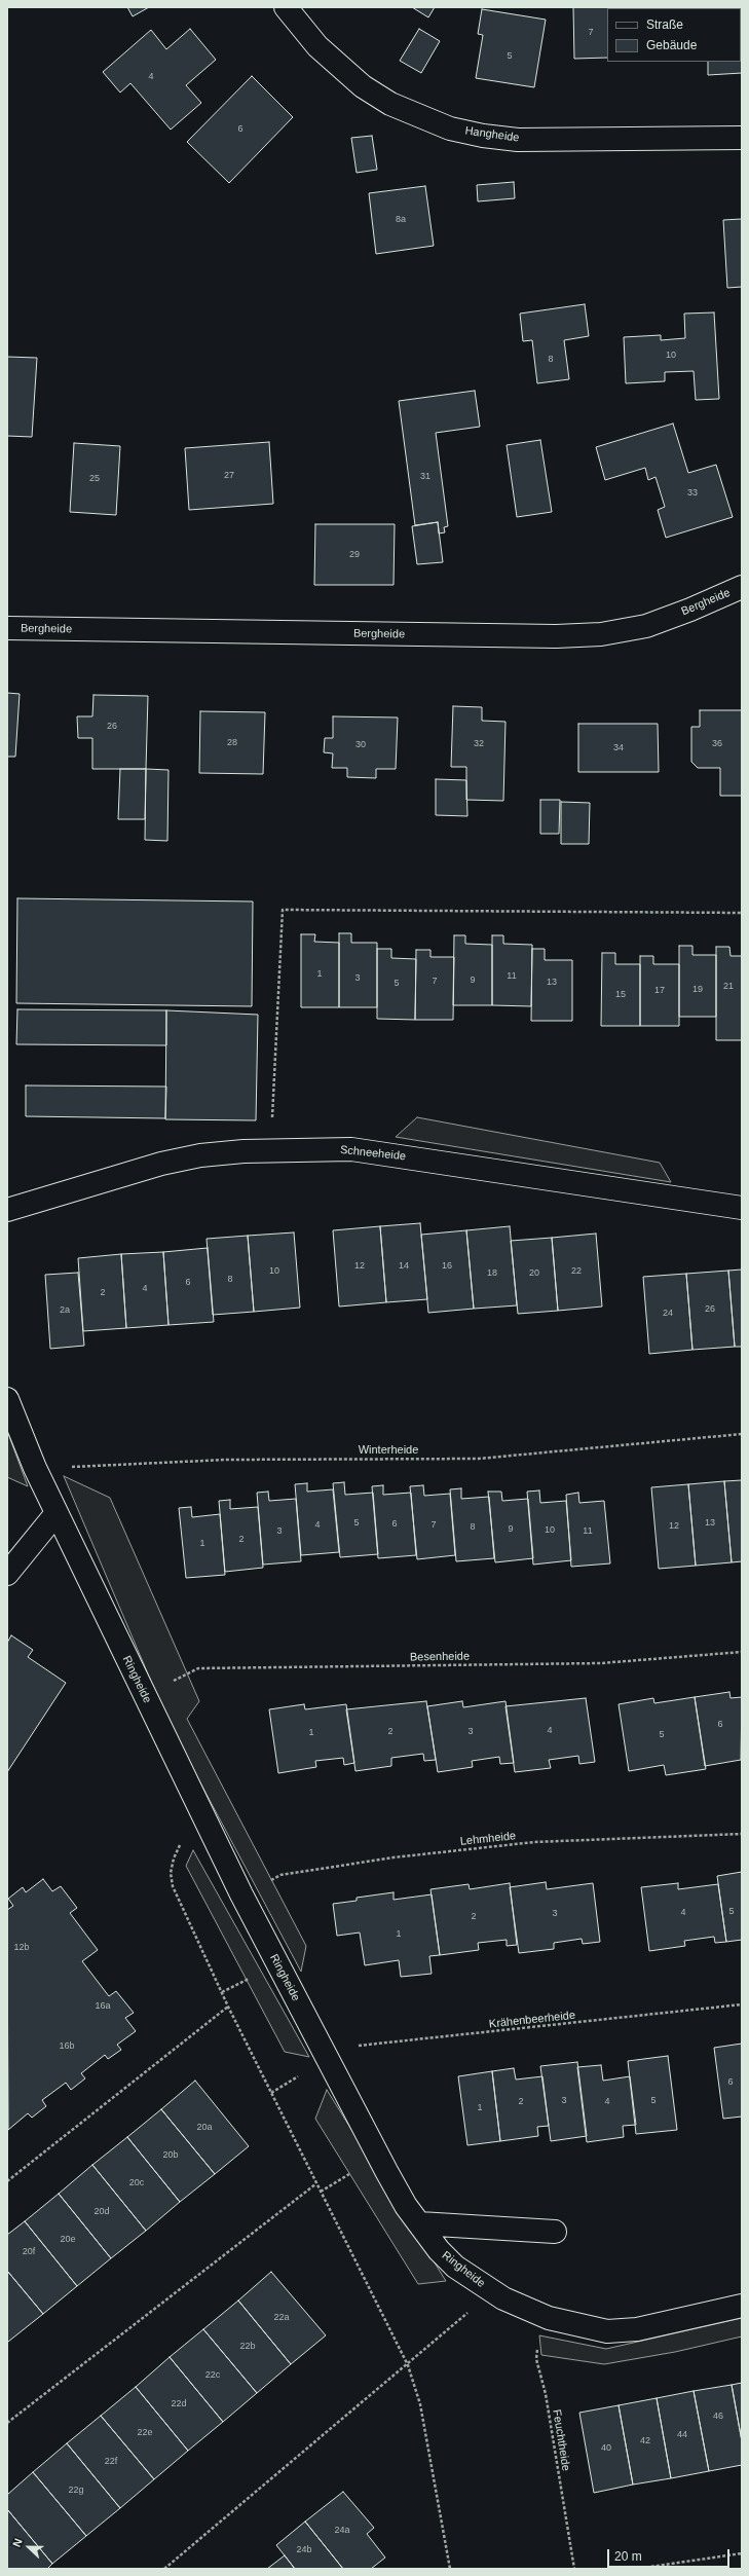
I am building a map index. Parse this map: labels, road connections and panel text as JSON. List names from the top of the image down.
{
  "streets": {
    "street": [
      "Hangheide",
      "Bergheide",
      "Schneeheide",
      "Ringheide"
    ],
    "path": [
      "Winterheide",
      "Besenheide",
      "Lehmheide",
      "Krähenbeerheide",
      "Feuchtheide"
    ]
  },
  "crossings": [
    ["Winterheide", "Ringheide"],
    ["Besenheide", "Ringheide"],
    ["Ringheide", "Lehmheide"],
    ["Ringheide", "Krähenbeerheide"],
    ["Ringheide", "Feuchtheide"]
  ],
  "house_numbers": [
    "7",
    "5",
    "4",
    "6",
    "8a",
    "10",
    "8",
    "27",
    "31",
    "25",
    "33",
    "29",
    "26",
    "28",
    "32",
    "36",
    "30",
    "34",
    "1",
    "11",
    "3",
    "9",
    "7",
    "13",
    "5",
    "21",
    "19",
    "17",
    "15",
    "12",
    "14",
    "16",
    "10",
    "22",
    "18",
    "20",
    "8",
    "6",
    "4",
    "2",
    "26",
    "2a",
    "24",
    "5",
    "13",
    "6",
    "4",
    "7",
    "12",
    "8",
    "9",
    "10",
    "3",
    "11",
    "2",
    "1",
    "6",
    "4",
    "2",
    "3",
    "1",
    "5",
    "5",
    "4",
    "3",
    "2",
    "1",
    "12b",
    "16a",
    "16b",
    "6",
    "3",
    "5",
    "2",
    "4",
    "1",
    "20a",
    "20b",
    "20c",
    "20d",
    "20e",
    "20f",
    "22a",
    "22b",
    "22c",
    "22d",
    "46",
    "22e",
    "44",
    "42",
    "40",
    "22f",
    "22g",
    "24a",
    "24b"
  ],
  "legend": ["Straße", "Gebäude"],
  "scale_bar": "20 m",
  "north": "left"
}
